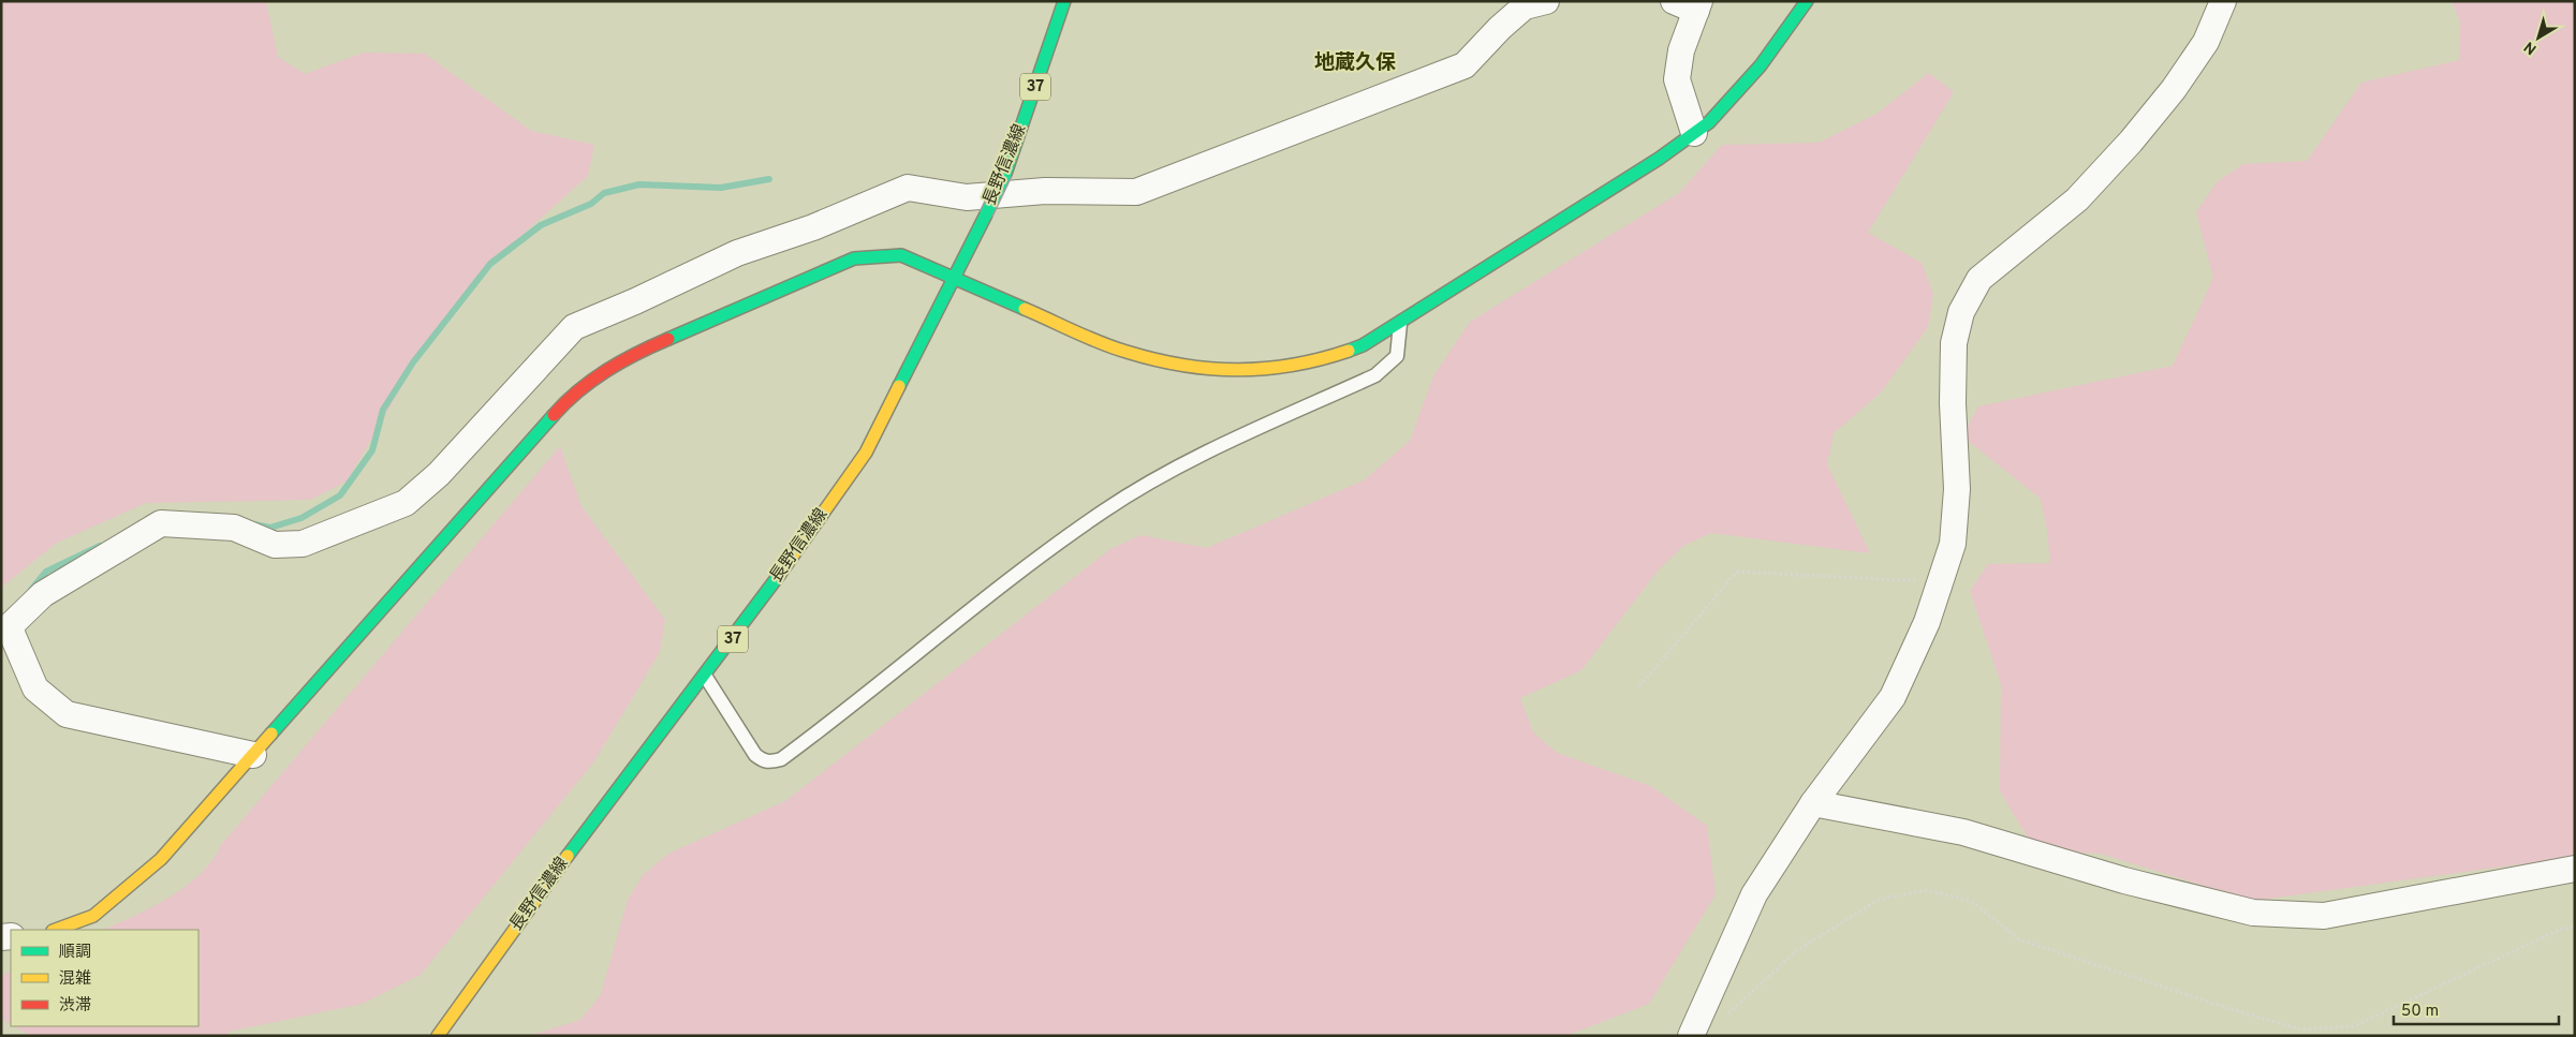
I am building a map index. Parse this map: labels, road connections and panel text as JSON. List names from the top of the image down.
{
  "streets": {
    "street": ["37", "長野信濃線"]
  },
  "districts": ["地蔵久保"],
  "legend": ["順調", "混雑", "渋滞"],
  "scale_bar": "50 m",
  "north": "bottom left"
}
